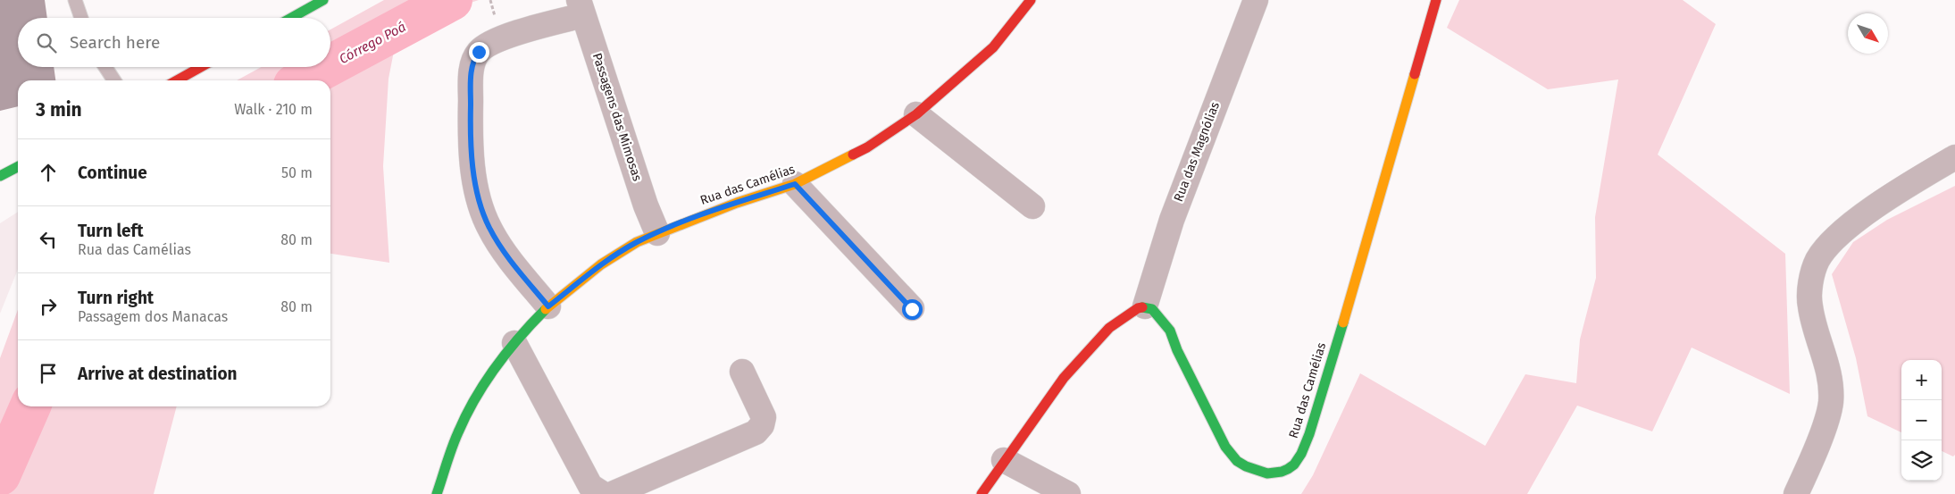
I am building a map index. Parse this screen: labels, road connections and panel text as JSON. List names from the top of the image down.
{
  "streets": {
    "street": ["Passagens das Mimosas", "Rua das Magnólias", "Rua das Camélias"]
  },
  "crossings": [
    ["Passagens das Mimosas", "Rua das Camélias"],
    ["Rua das Magnólias", "Rua das Camélias"]
  ],
  "water": ["Córrego Poá"],
  "north": "bottom right",
  "page": {
    "search": "Search here",
    "heading": ["3 min", "Walk · 210 m"],
    "list": [
      ["Continue", "50 m"],
      ["Turn left", "Rua das Camélias", "80 m"],
      ["Turn right", "Passagem dos Manacas", "80 m"],
      "Arrive at destination"
    ],
    "map_buttons": ["+", "−"]
  }
}
